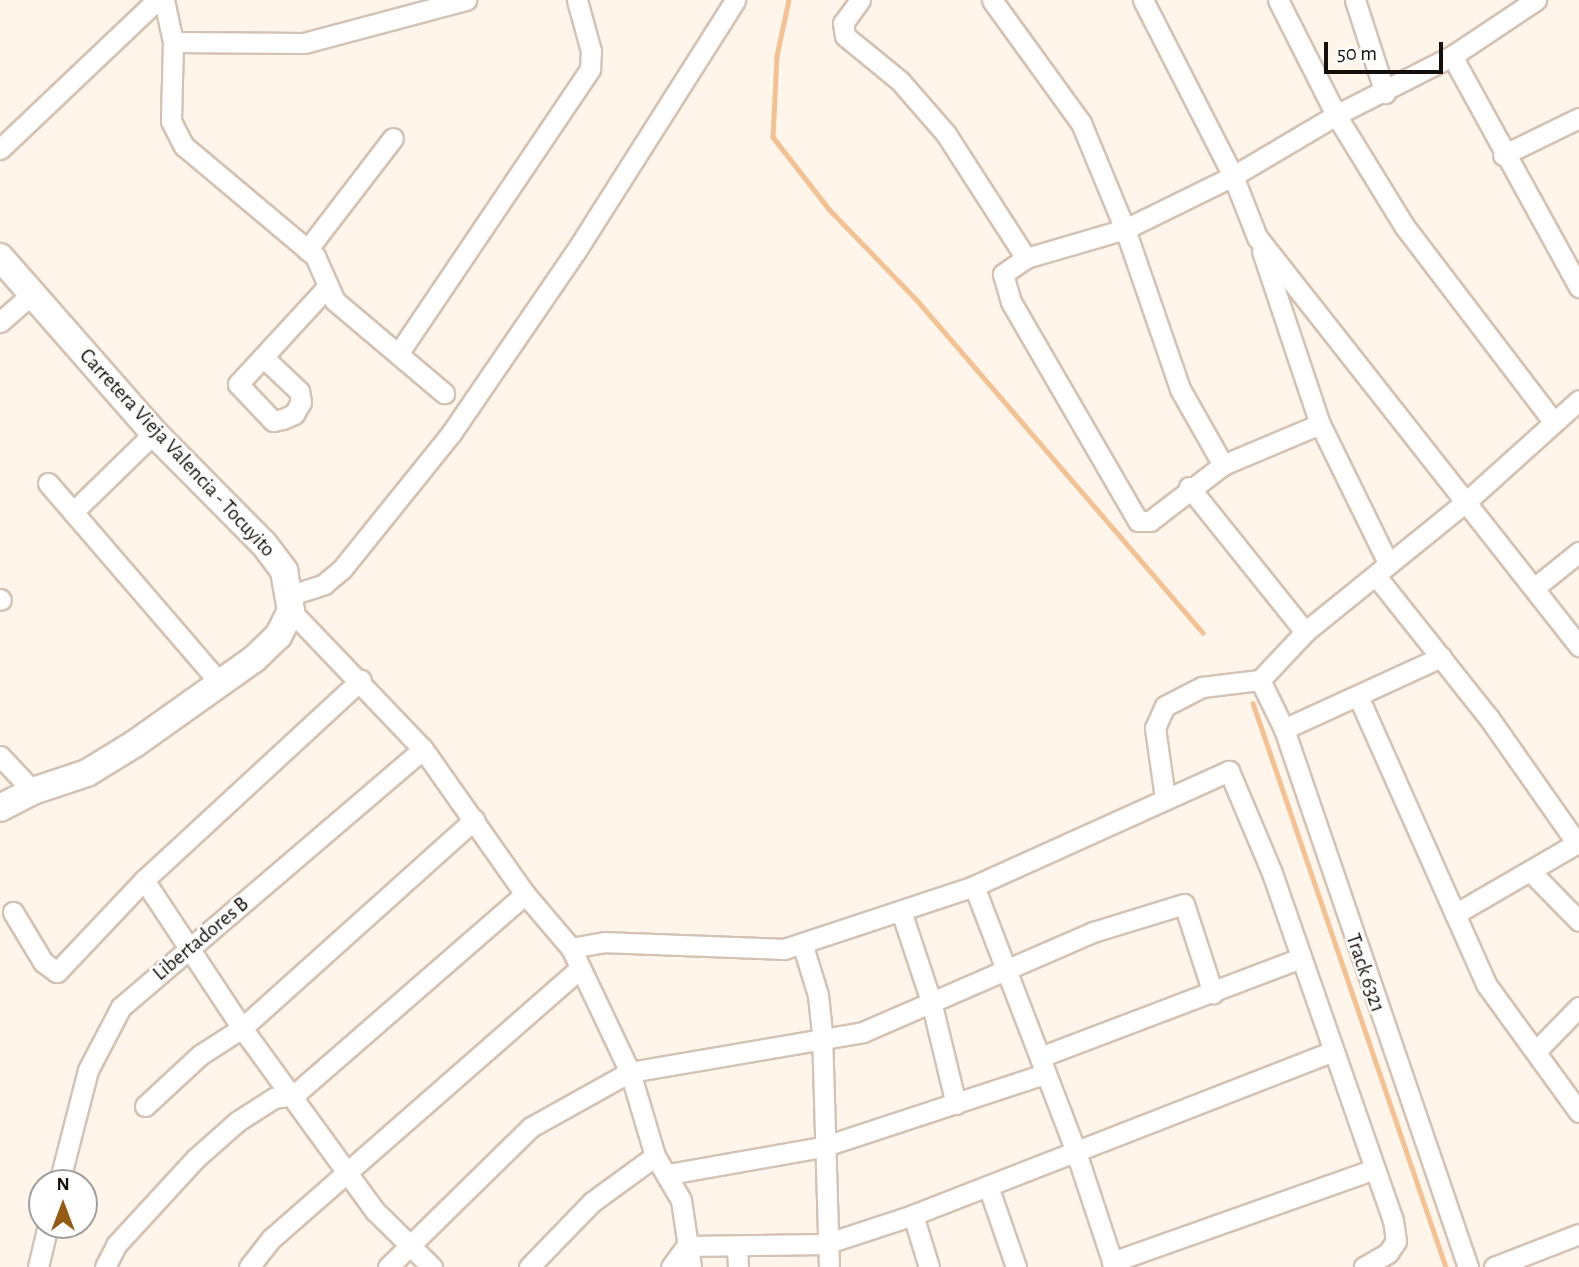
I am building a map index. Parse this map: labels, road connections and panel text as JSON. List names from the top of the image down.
{
  "streets": {
    "street": ["Carretera Vieja Valencia - Tocuyito", "Libertadores B", "Track 6321"]
  },
  "scale_bar": "50 m",
  "north": "top"
}
